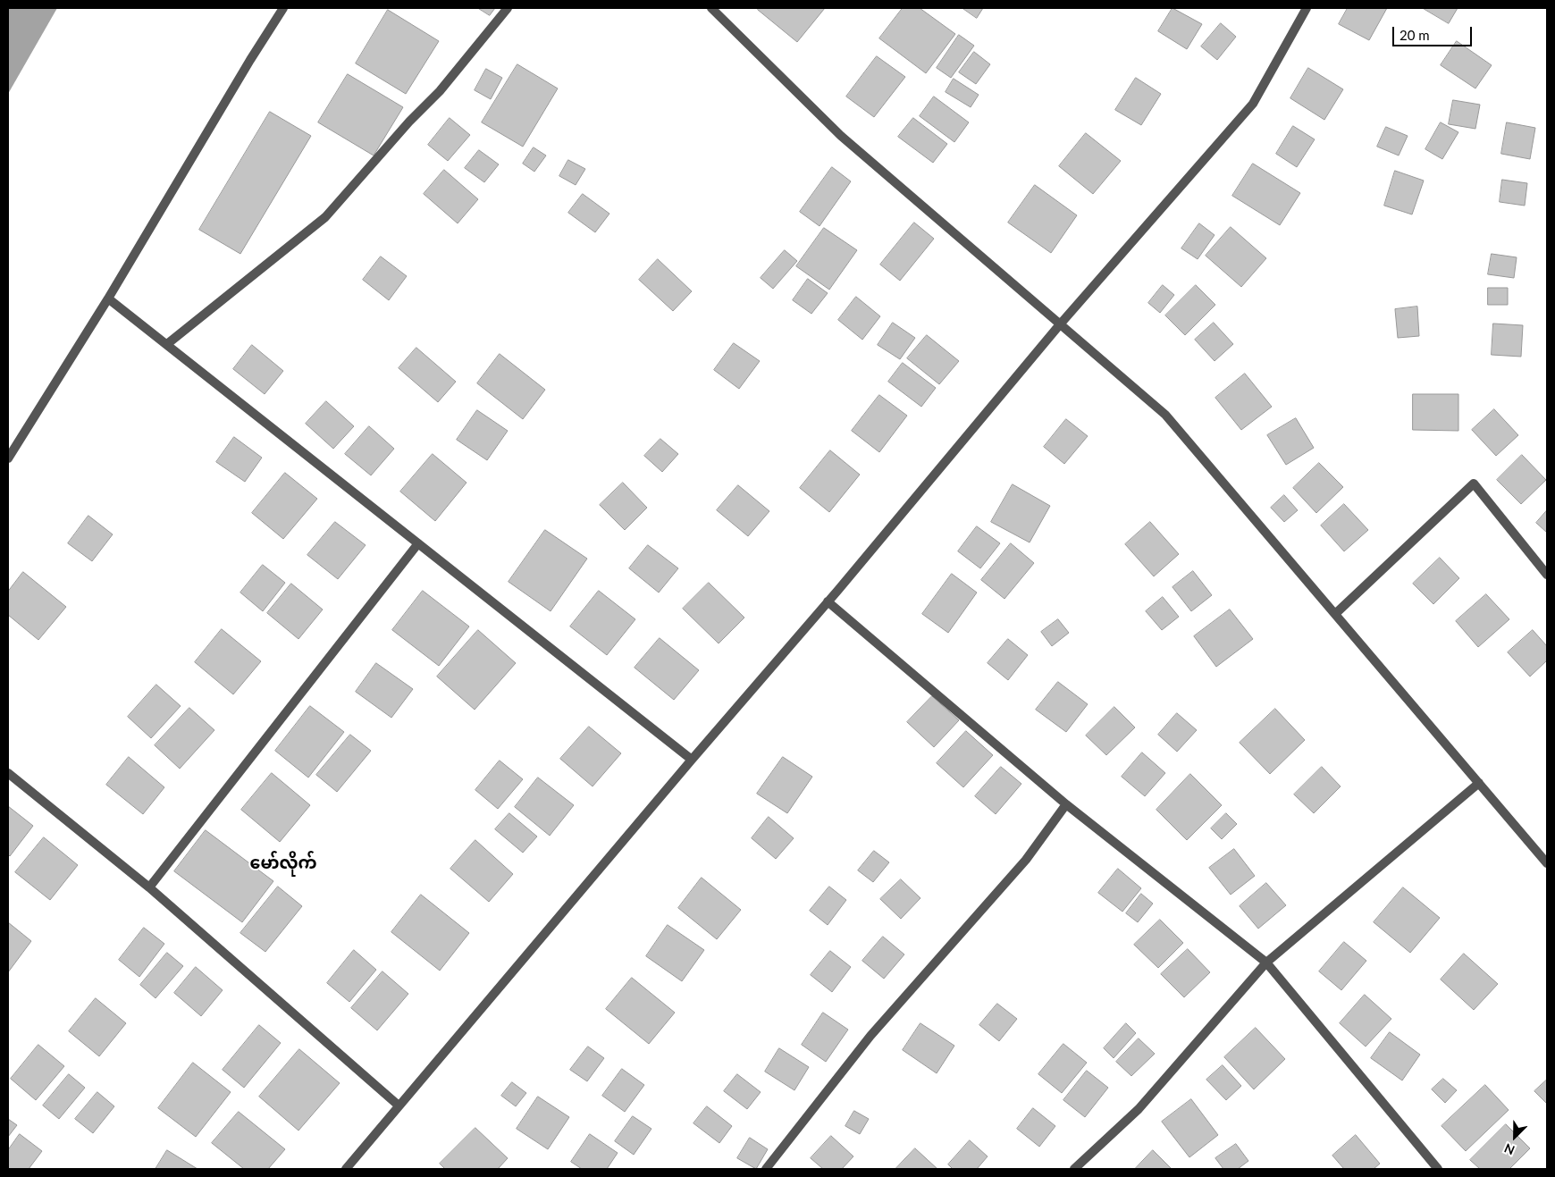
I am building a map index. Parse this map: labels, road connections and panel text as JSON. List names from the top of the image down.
{
  "districts": ["မော်လိုက်"],
  "scale_bar": "20 m",
  "north": "bottom left"
}
